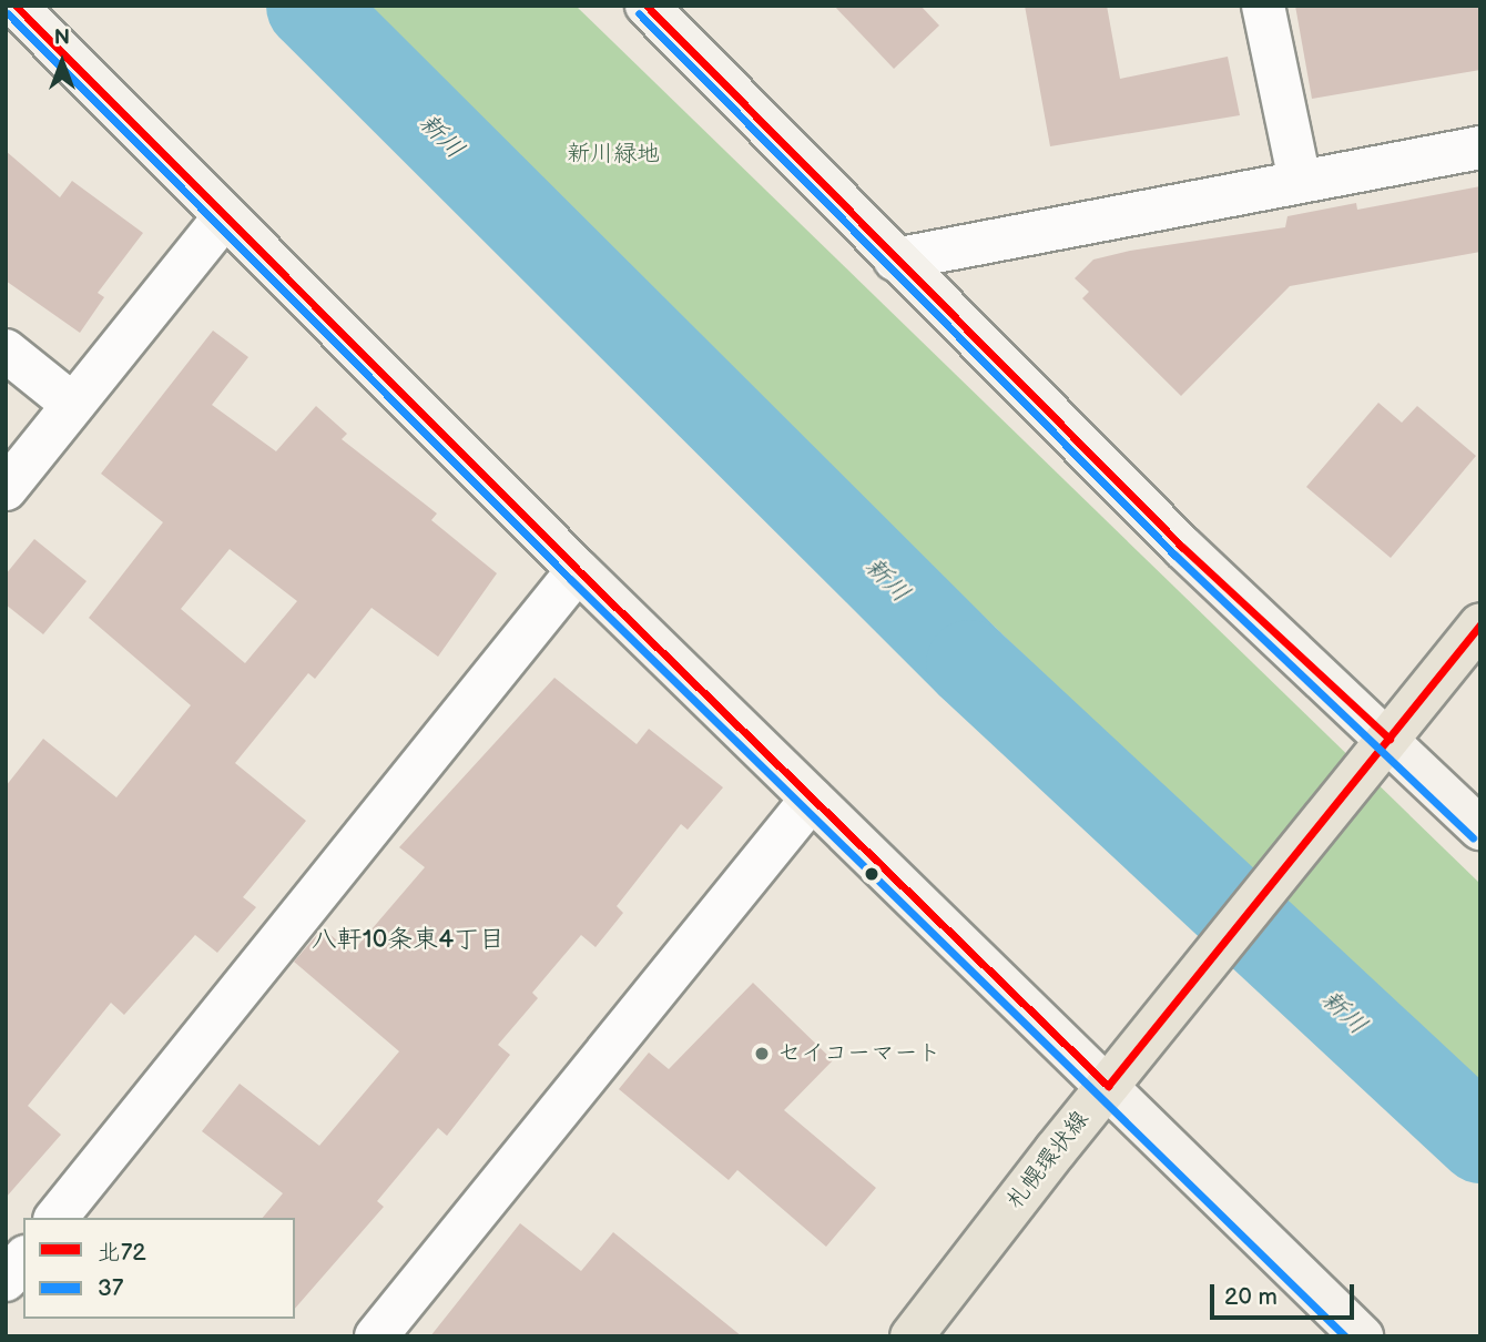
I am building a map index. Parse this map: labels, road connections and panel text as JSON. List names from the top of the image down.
{
  "streets": {
    "main road": ["札幌環状線"]
  },
  "districts": ["八軒10条東4丁目"],
  "water": ["新川"],
  "parks": ["新川緑地"],
  "places": ["セイコーマート"],
  "lines": ["transit line 北72", "transit line 37"],
  "legend": ["北72", "37"],
  "scale_bar": "20 m",
  "north": "top"
}
